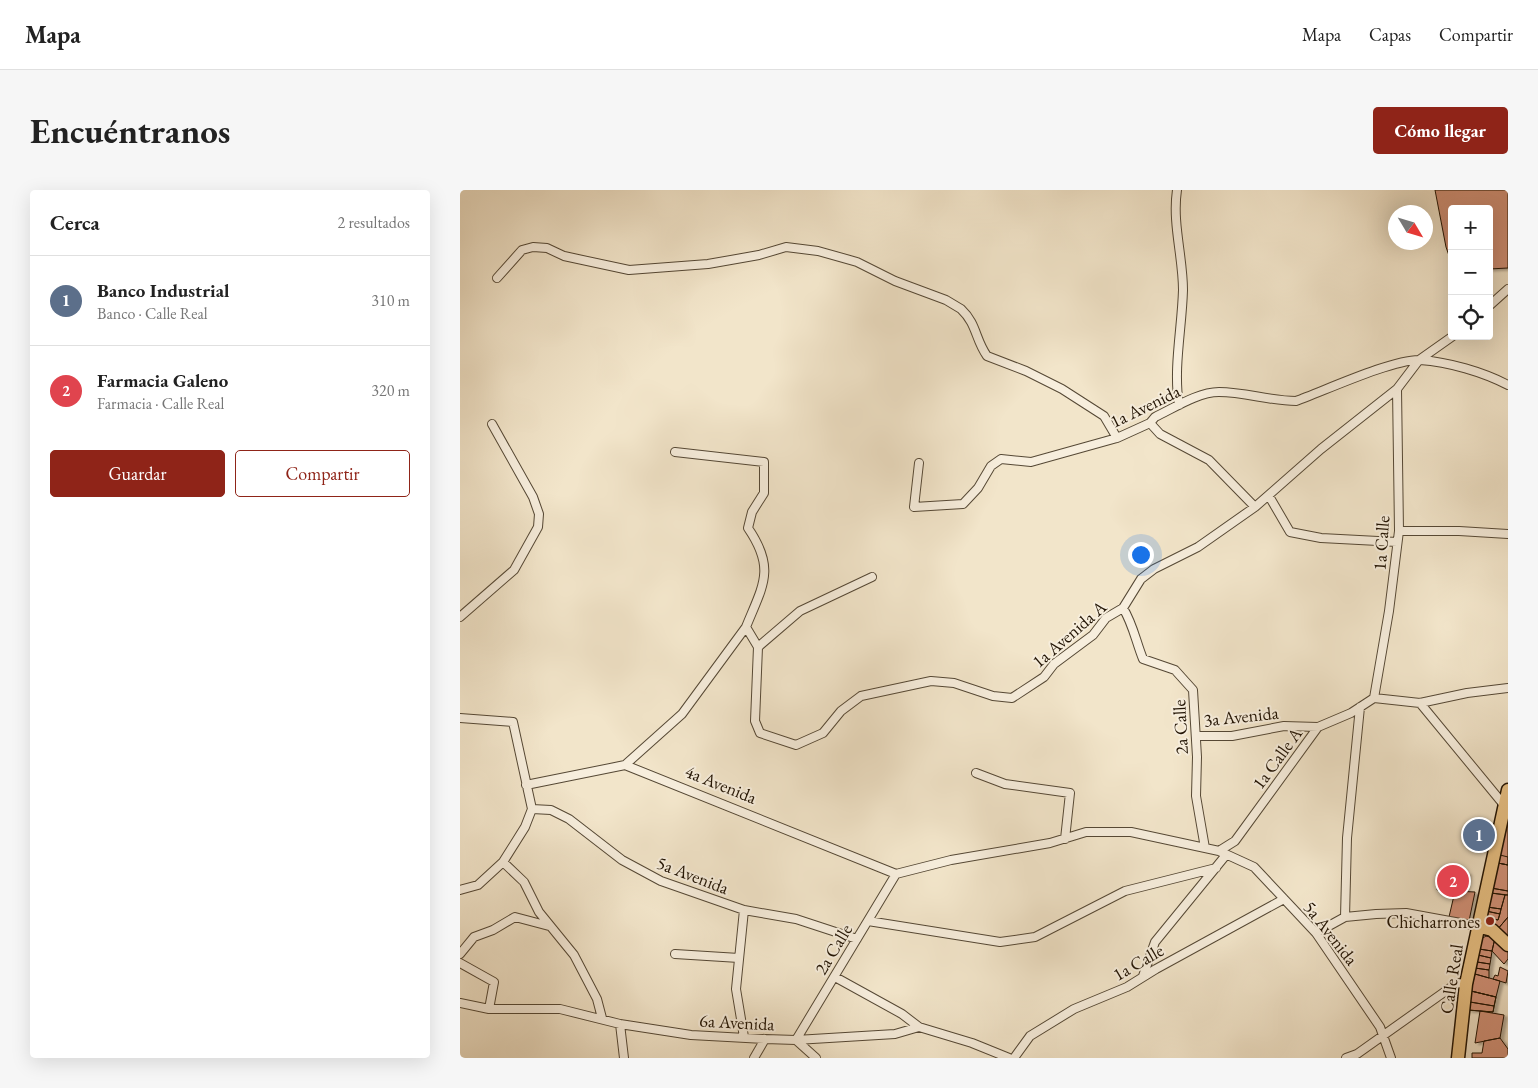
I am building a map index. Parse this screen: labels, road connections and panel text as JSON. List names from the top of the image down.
{
  "streets": {
    "main road": ["Calle Real"],
    "street": [
      "1a Avenida",
      "1a Calle",
      "1a Avenida A",
      "3a Avenida",
      "2a Calle",
      "1a Calle A",
      "4a Avenida",
      "5a Avenida",
      "6a Avenida"
    ]
  },
  "crossings": [
    ["1a Avenida", "1a Avenida A"],
    ["1a Calle", "1a Avenida A"],
    ["1a Calle", "1a Calle A"],
    ["1a Calle", "5a Avenida"],
    ["1a Avenida A", "2a Calle"],
    ["3a Avenida", "2a Calle"],
    ["3a Avenida", "1a Calle A"],
    ["2a Calle", "4a Avenida"],
    ["2a Calle", "5a Avenida"],
    ["2a Calle", "6a Avenida"],
    ["1a Calle A", "5a Avenida"],
    ["4a Avenida", "5a Avenida"]
  ],
  "places": ["Chicharrones"],
  "north": "bottom right",
  "page": {
    "header": "Mapa",
    "nav": ["Mapa", "Capas", "Compartir"],
    "buttons": [
      "Cómo llegar",
      ["Guardar", "Compartir"]
    ],
    "title": "Encuéntranos",
    "heading": ["Cerca", "2 resultados"],
    "map_buttons": ["+", "−"],
    "list": [
      {
        "mark": "1",
        "name": "Banco Industrial",
        "note": "Banco · Calle Real",
        "value": "310 m"
      },
      {
        "mark": "2",
        "name": "Farmacia Galeno",
        "note": "Farmacia · Calle Real",
        "value": "320 m"
      }
    ],
    "pins": ["1", "2"]
  }
}
